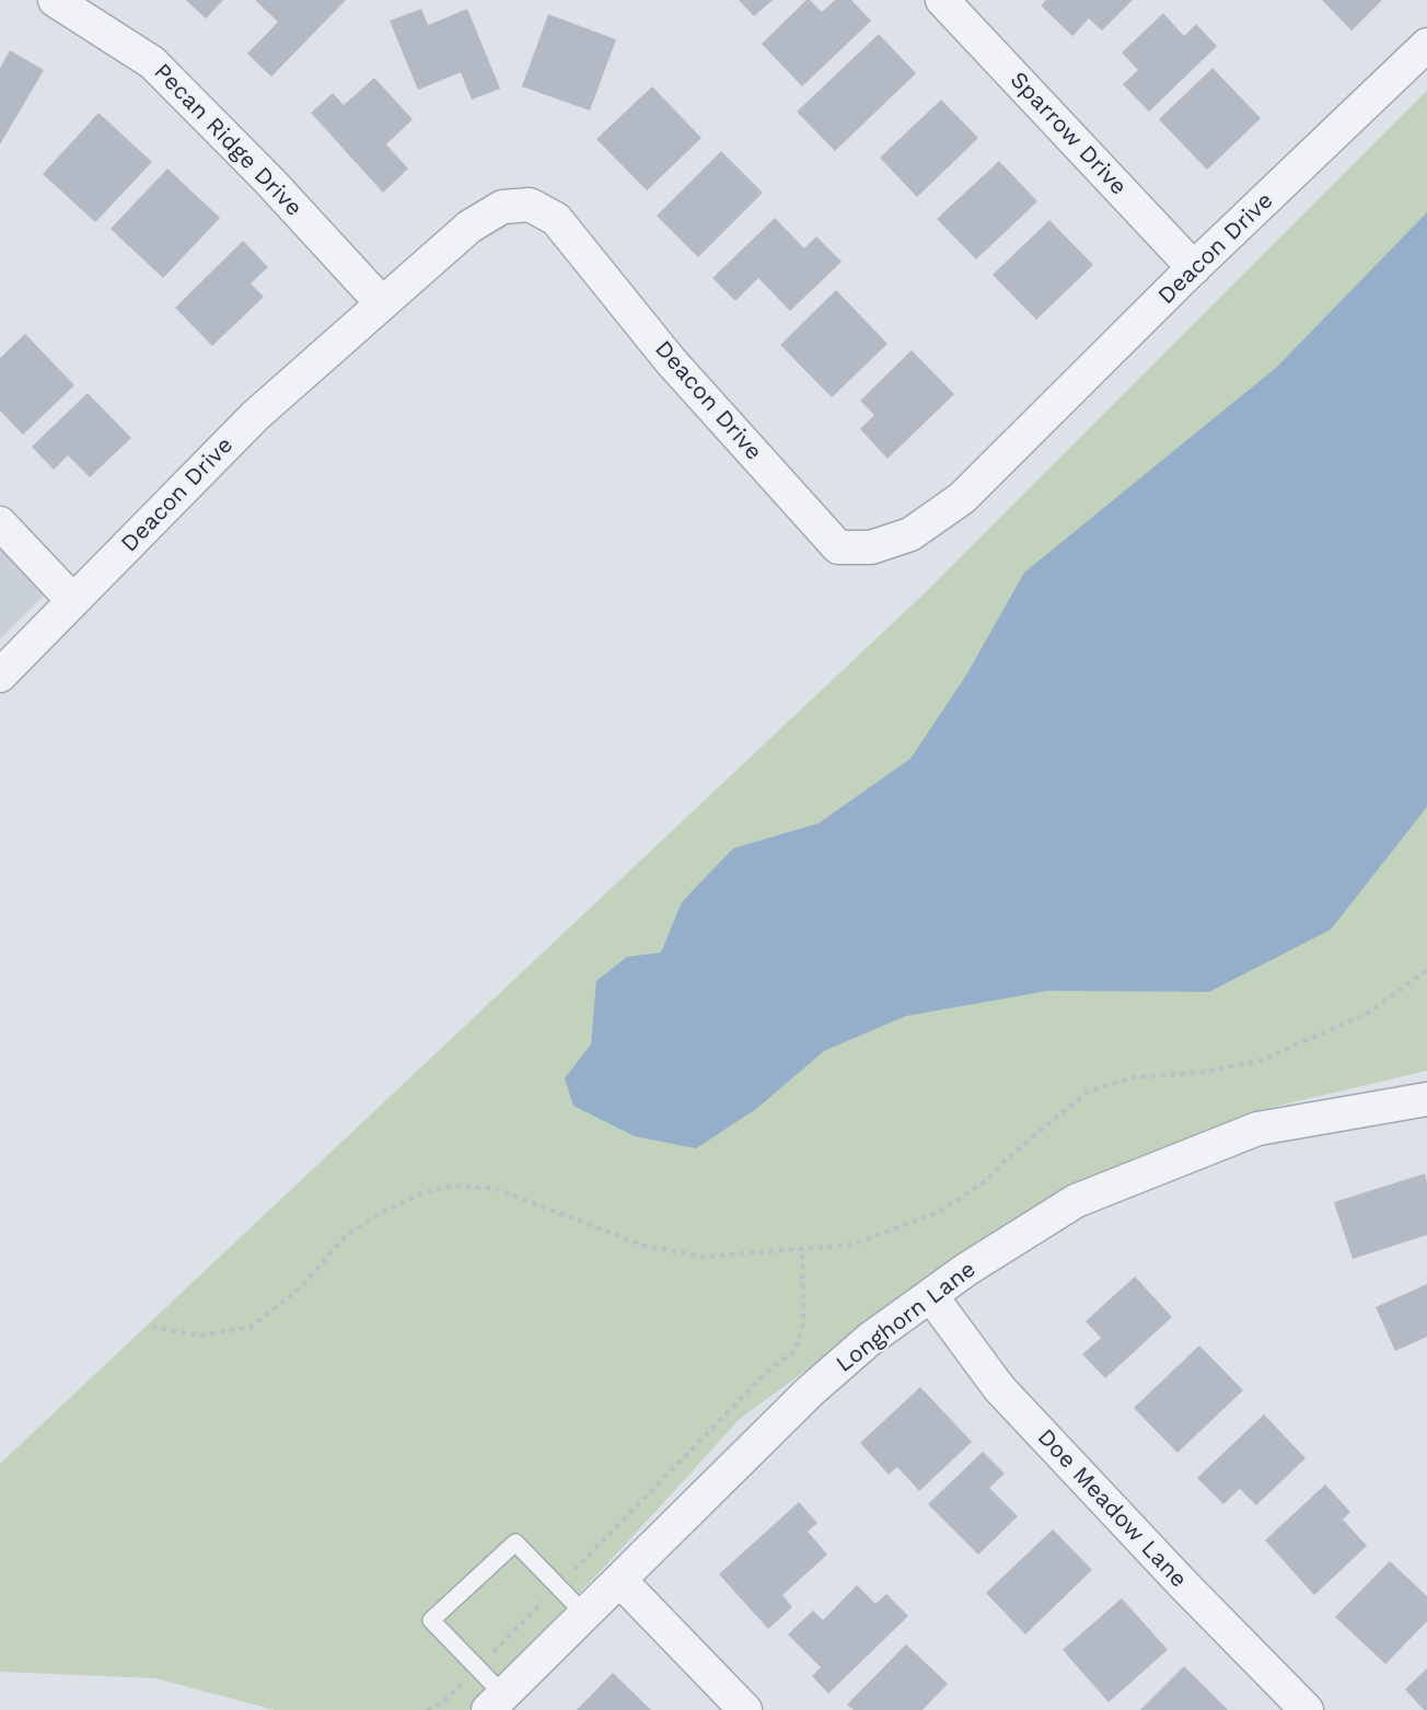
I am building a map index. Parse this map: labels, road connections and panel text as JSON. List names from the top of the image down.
{
  "streets": {
    "street": [
      "Sparrow Drive",
      "Pecan Ridge Drive",
      "Deacon Drive",
      "Longhorn Lane",
      "Doe Meadow Lane"
    ]
  },
  "crossings": [
    ["Sparrow Drive", "Deacon Drive"],
    ["Pecan Ridge Drive", "Deacon Drive"],
    ["Longhorn Lane", "Doe Meadow Lane"]
  ]
}
